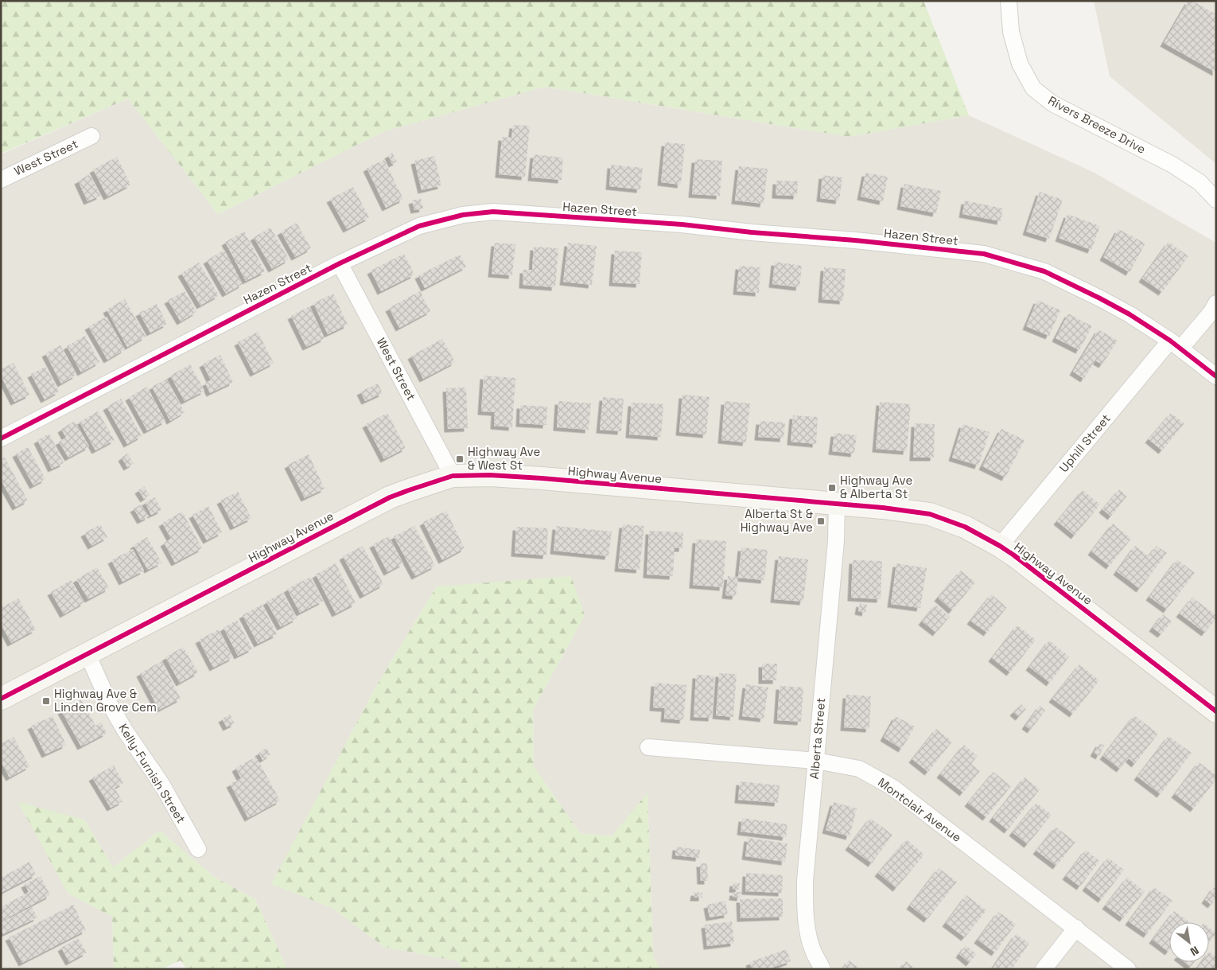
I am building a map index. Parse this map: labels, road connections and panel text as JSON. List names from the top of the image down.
{
  "streets": {
    "main road": ["Highway Avenue"],
    "street": [
      "Rivers Breeze Drive",
      "West Street",
      "Hazen Street",
      "Uphill Street",
      "Alberta Street",
      "Kelly-Furnish Street",
      "Montclair Avenue"
    ]
  },
  "crossings": [
    ["West Street", "Hazen Street"],
    ["West Street", "Highway Avenue"],
    ["Hazen Street", "Uphill Street"],
    ["Uphill Street", "Highway Avenue"],
    ["Highway Avenue", "Alberta Street"],
    ["Highway Avenue", "Kelly-Furnish Street"],
    ["Alberta Street", "Montclair Avenue"]
  ],
  "places": {
    "transit": [
      "Highway Ave & West St",
      "Highway Ave & Alberta St",
      "Alberta St & Highway Ave",
      "Highway Ave & Linden Grove Cem"
    ]
  },
  "north": "bottom right"
}
